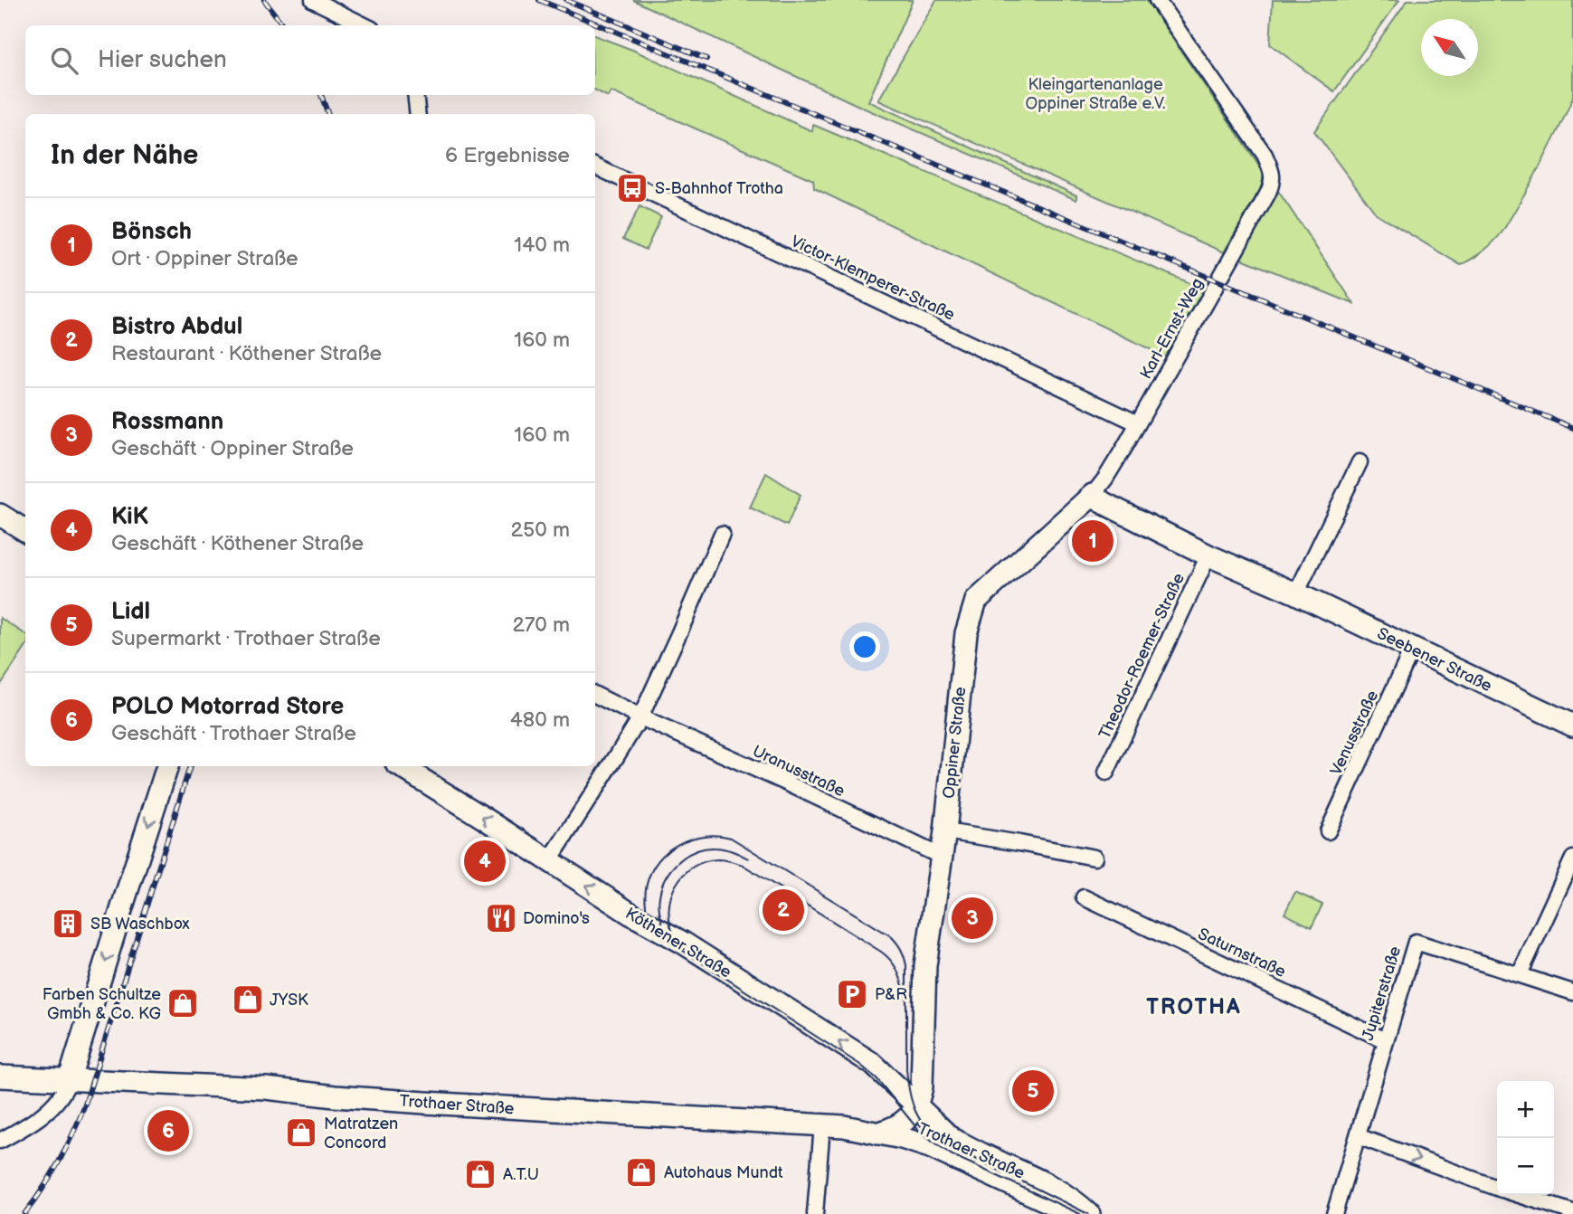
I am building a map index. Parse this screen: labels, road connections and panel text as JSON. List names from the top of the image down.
{
  "streets": {
    "main road": [
      "Seebener Straße",
      "Oppiner Straße",
      "Köthener Straße",
      "Trothaer Straße"
    ],
    "street": [
      "Victor-Klemperer-Straße",
      "Karl-Ernst-Weg",
      "Theodor-Roemer-Straße",
      "Venusstraße",
      "Uranusstraße",
      "Saturnstraße",
      "Jupiterstraße"
    ]
  },
  "crossings": [
    ["Victor-Klemperer-Straße", "Karl-Ernst-Weg"],
    ["Karl-Ernst-Weg", "Seebener Straße"],
    ["Karl-Ernst-Weg", "Oppiner Straße"],
    ["Theodor-Roemer-Straße", "Seebener Straße"],
    ["Seebener Straße", "Venusstraße"],
    ["Seebener Straße", "Oppiner Straße"],
    ["Oppiner Straße", "Uranusstraße"],
    ["Oppiner Straße", "Köthener Straße"],
    ["Oppiner Straße", "Trothaer Straße"],
    ["Köthener Straße", "Trothaer Straße"],
    ["Saturnstraße", "Jupiterstraße"]
  ],
  "one_way": ["Köthener Straße"],
  "districts": ["TROTHA"],
  "parks": ["Kleingartenanlage Oppiner Straße e.V."],
  "places": {
    "bus stop": ["S-Bahnhof Trotha"],
    "restaurant": ["Domino's"],
    "building": ["SB Waschbox"],
    "parking": ["P&R"],
    "shop": [
      "JYSK",
      "Farben Schultze Gmbh & Co. KG",
      "Matratzen Concord",
      "Autohaus Mundt",
      "A.T.U"
    ]
  },
  "north": "top left",
  "page": {
    "search": "Hier suchen",
    "heading": ["In der Nähe", "6 Ergebnisse"],
    "list": [
      {
        "mark": "1",
        "name": "Bönsch",
        "note": "Ort · Oppiner Straße",
        "value": "140 m"
      },
      {
        "mark": "2",
        "name": "Bistro Abdul",
        "note": "Restaurant · Köthener Straße",
        "value": "160 m"
      },
      {
        "mark": "3",
        "name": "Rossmann",
        "note": "Geschäft · Oppiner Straße",
        "value": "160 m"
      },
      {
        "mark": "4",
        "name": "KiK",
        "note": "Geschäft · Köthener Straße",
        "value": "250 m"
      },
      {
        "mark": "5",
        "name": "Lidl",
        "note": "Supermarkt · Trothaer Straße",
        "value": "270 m"
      },
      {
        "mark": "6",
        "name": "POLO Motorrad Store",
        "note": "Geschäft · Trothaer Straße",
        "value": "480 m"
      }
    ],
    "pins": [
      "1",
      "4",
      "2",
      "3",
      "5",
      "6"
    ],
    "map_buttons": ["+", "−"]
  }
}
